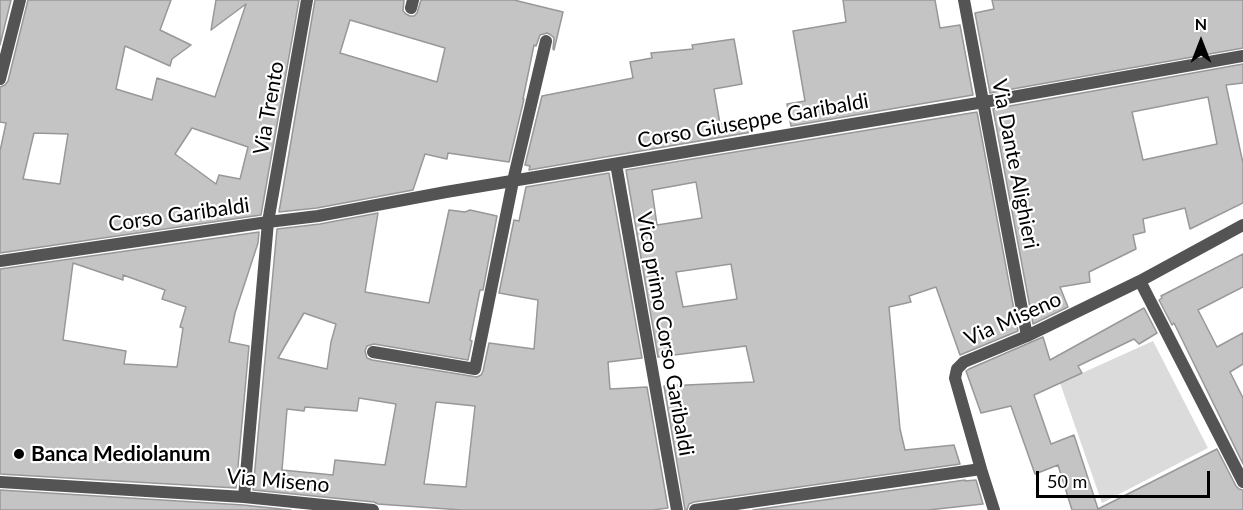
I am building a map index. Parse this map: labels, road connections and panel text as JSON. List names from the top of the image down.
{
  "streets": {
    "street": [
      "Via Trento",
      "Corso Giuseppe Garibaldi",
      "Via Dante Alighieri",
      "Corso Garibaldi",
      "Via Miseno",
      "Vico primo Corso Garibaldi"
    ]
  },
  "crossings": [
    ["Via Trento", "Corso Giuseppe Garibaldi"],
    ["Via Trento", "Corso Garibaldi"],
    ["Corso Giuseppe Garibaldi", "Via Dante Alighieri"],
    ["Corso Giuseppe Garibaldi", "Corso Garibaldi"],
    ["Corso Giuseppe Garibaldi", "Vico primo Corso Garibaldi"],
    ["Via Dante Alighieri", "Via Miseno"],
    ["Corso Garibaldi", "Via Miseno"]
  ],
  "places": ["Banca Mediolanum"],
  "scale_bar": "50 m",
  "north": "top"
}
